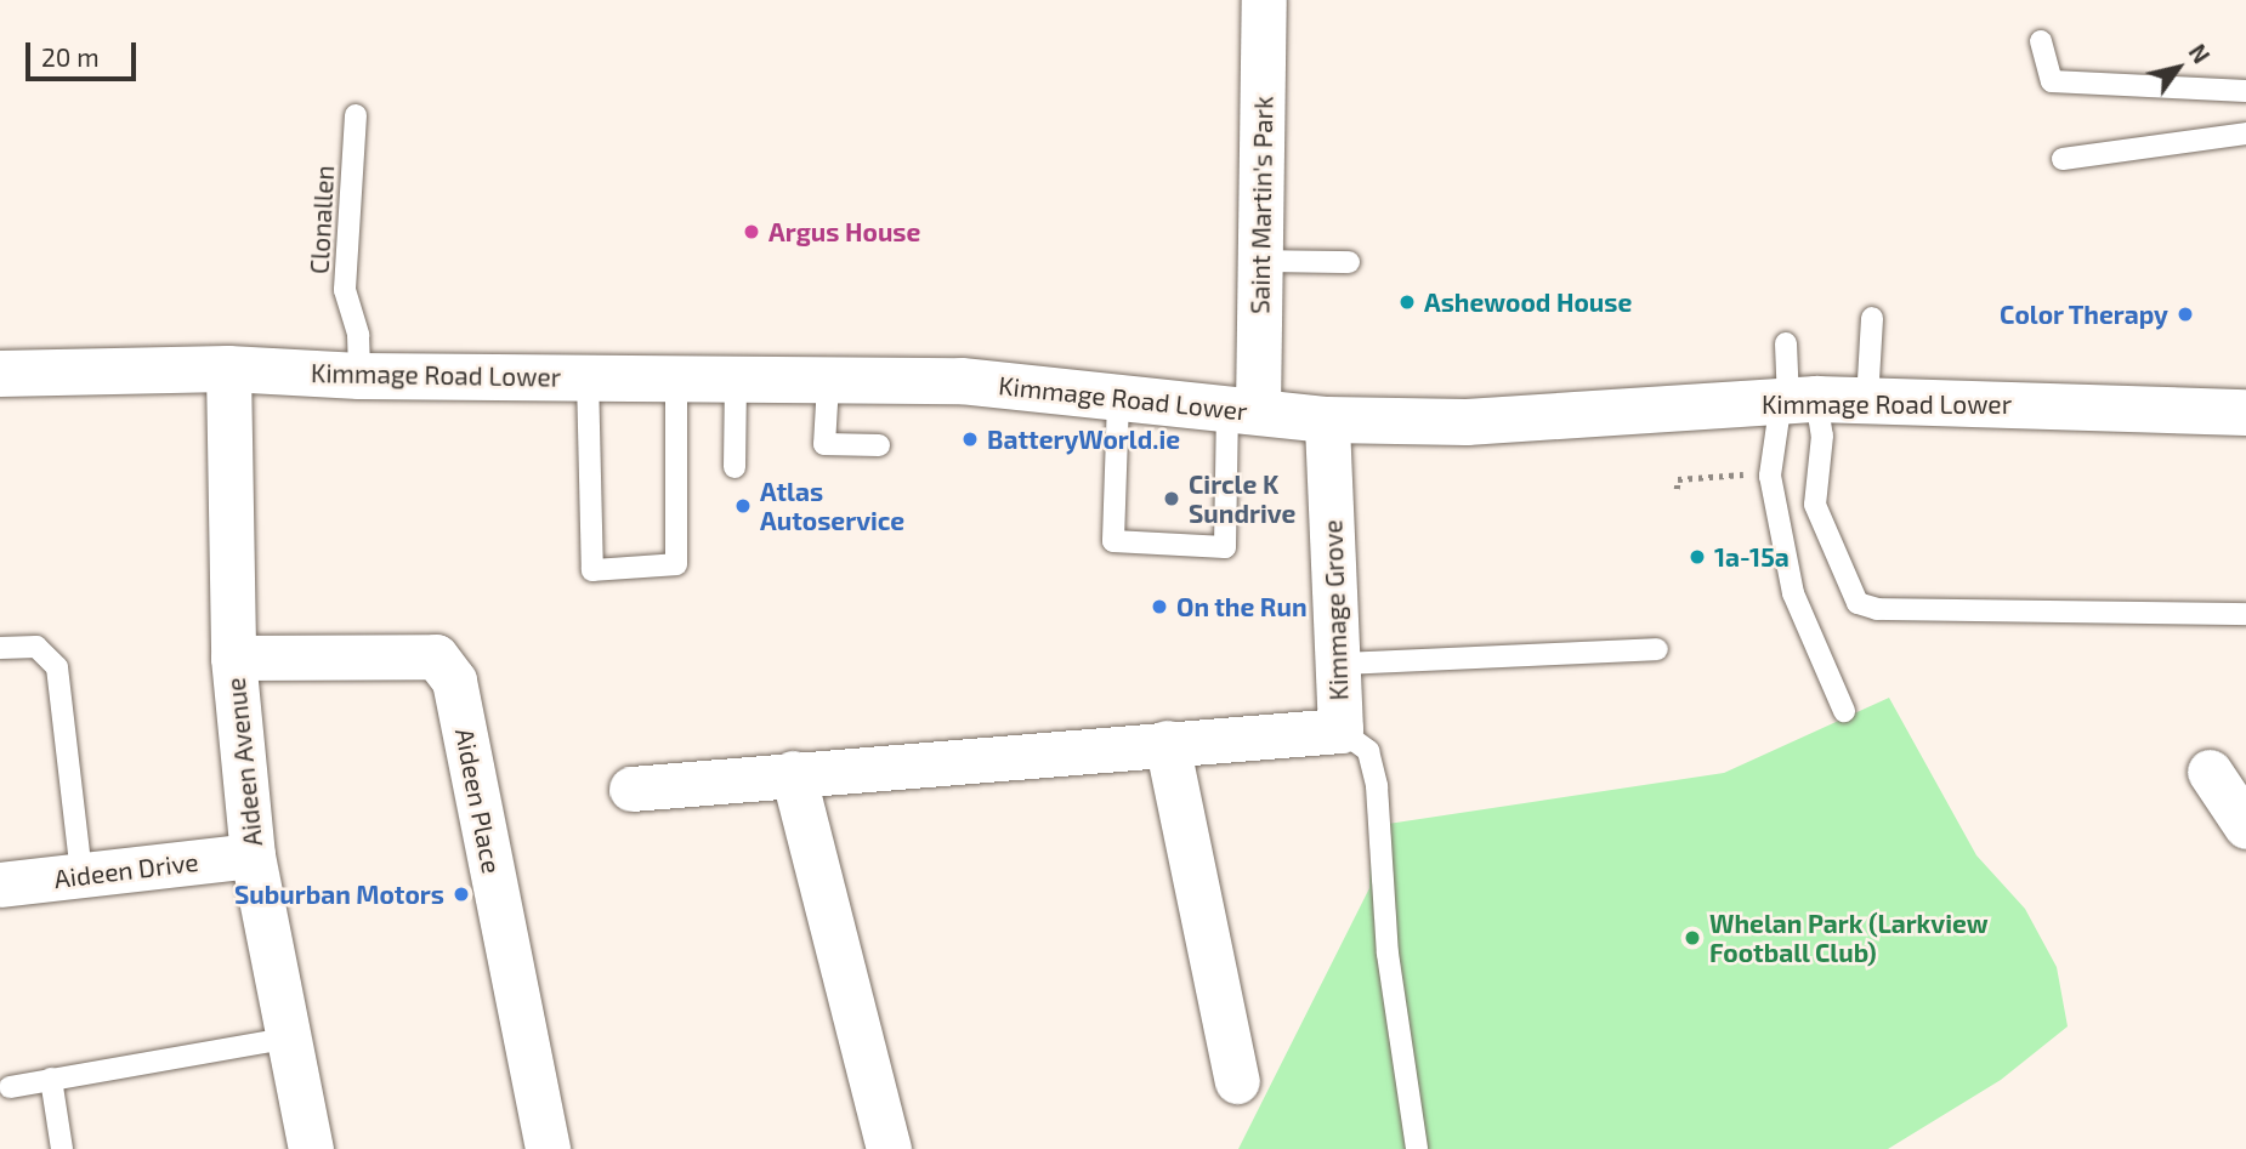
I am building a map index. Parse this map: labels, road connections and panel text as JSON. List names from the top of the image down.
{
  "streets": {
    "main road": ["Kimmage Road Lower"],
    "street": [
      "Saint Martin's Park",
      "Kimmage Grove",
      "Aideen Avenue",
      "Aideen Place",
      "Aideen Drive"
    ],
    "lane": ["Clonallen"]
  },
  "crossings": [
    ["Saint Martin's Park", "Kimmage Road Lower"],
    ["Clonallen", "Kimmage Road Lower"],
    ["Kimmage Road Lower", "Kimmage Grove"],
    ["Kimmage Road Lower", "Aideen Avenue"],
    ["Aideen Avenue", "Aideen Place"],
    ["Aideen Avenue", "Aideen Drive"]
  ],
  "places": [
    "Argus House",
    "Ashewood House",
    "Color Therapy",
    "BatteryWorld.ie",
    "Circle K Sundrive",
    "Atlas Autoservice",
    "1a-15a",
    "On the Run",
    "Suburban Motors",
    "Whelan Park (Larkview Football Club)"
  ],
  "scale_bar": "20 m",
  "north": "top right"
}
